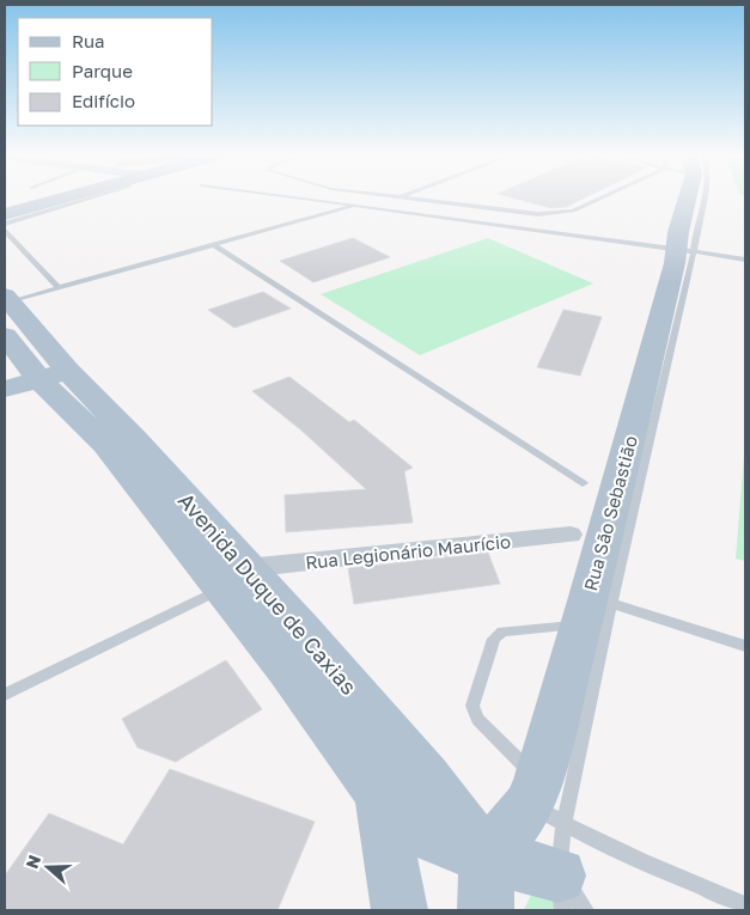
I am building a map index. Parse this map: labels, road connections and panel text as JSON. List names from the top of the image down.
{
  "streets": {
    "main road": ["Rua São Sebastião", "Avenida Duque de Caxias"],
    "street": ["Rua Legionário Maurício"]
  },
  "crossings": [
    ["Rua São Sebastião", "Avenida Duque de Caxias"],
    ["Rua Legionário Maurício", "Avenida Duque de Caxias"]
  ],
  "legend": ["Rua", "Parque", "Edifício"],
  "north": "left"
}
